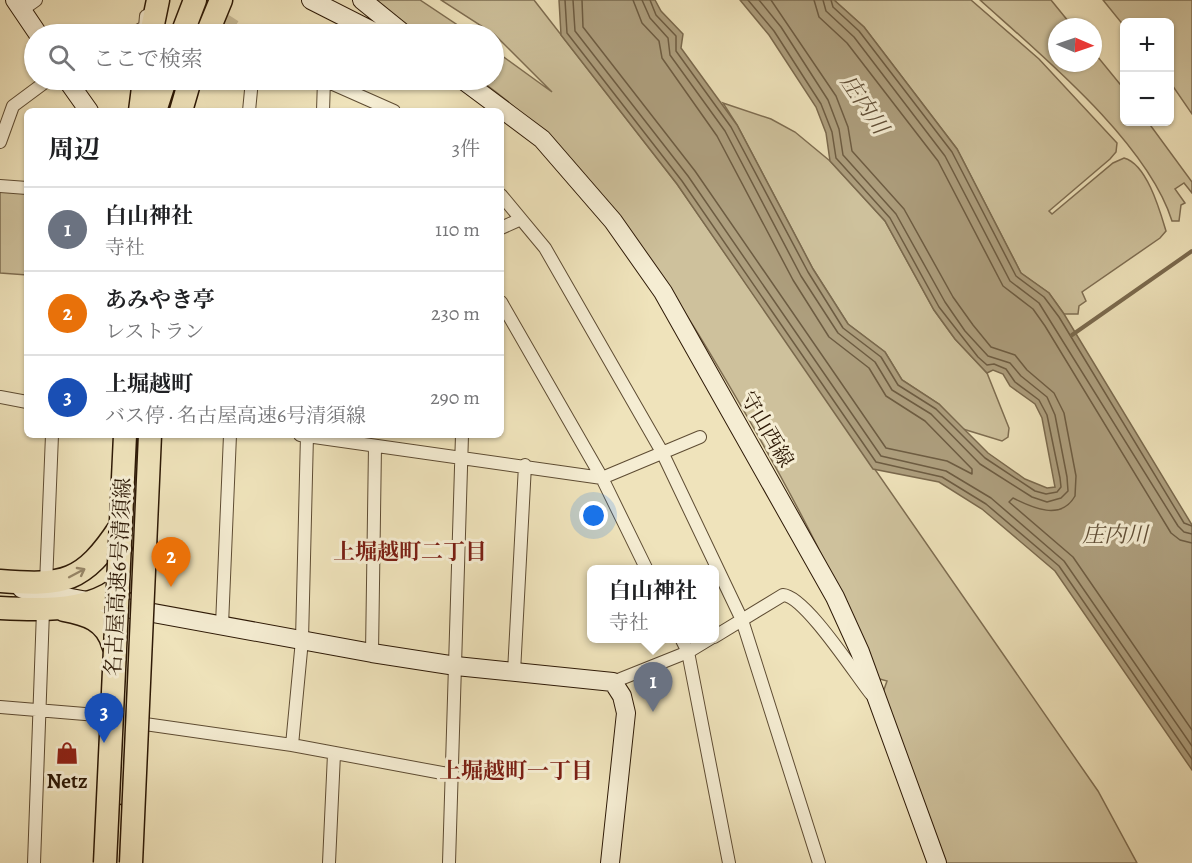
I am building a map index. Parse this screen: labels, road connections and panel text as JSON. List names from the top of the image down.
{
  "streets": {
    "highway": ["名古屋高速6号清須線"],
    "street": ["守山西線"]
  },
  "districts": ["上堀越町二丁目", "上堀越町一丁目"],
  "water": ["庄内川"],
  "places": {
    "shop": ["Netz"]
  },
  "north": "right",
  "page": {
    "map_buttons": ["+", "−"],
    "search": "ここで検索",
    "heading": ["周辺", "3件"],
    "list": [
      {
        "mark": "1",
        "name": "白山神社",
        "note": "寺社",
        "value": "110 m"
      },
      {
        "mark": "2",
        "name": "あみやき亭",
        "note": "レストラン",
        "value": "230 m"
      },
      {
        "mark": "3",
        "name": "上堀越町",
        "note": "バス停 · 名古屋高速6号清須線",
        "value": "290 m"
      }
    ],
    "pins": ["2", "1", "3"],
    "popup": ["白山神社", "寺社"]
  }
}
